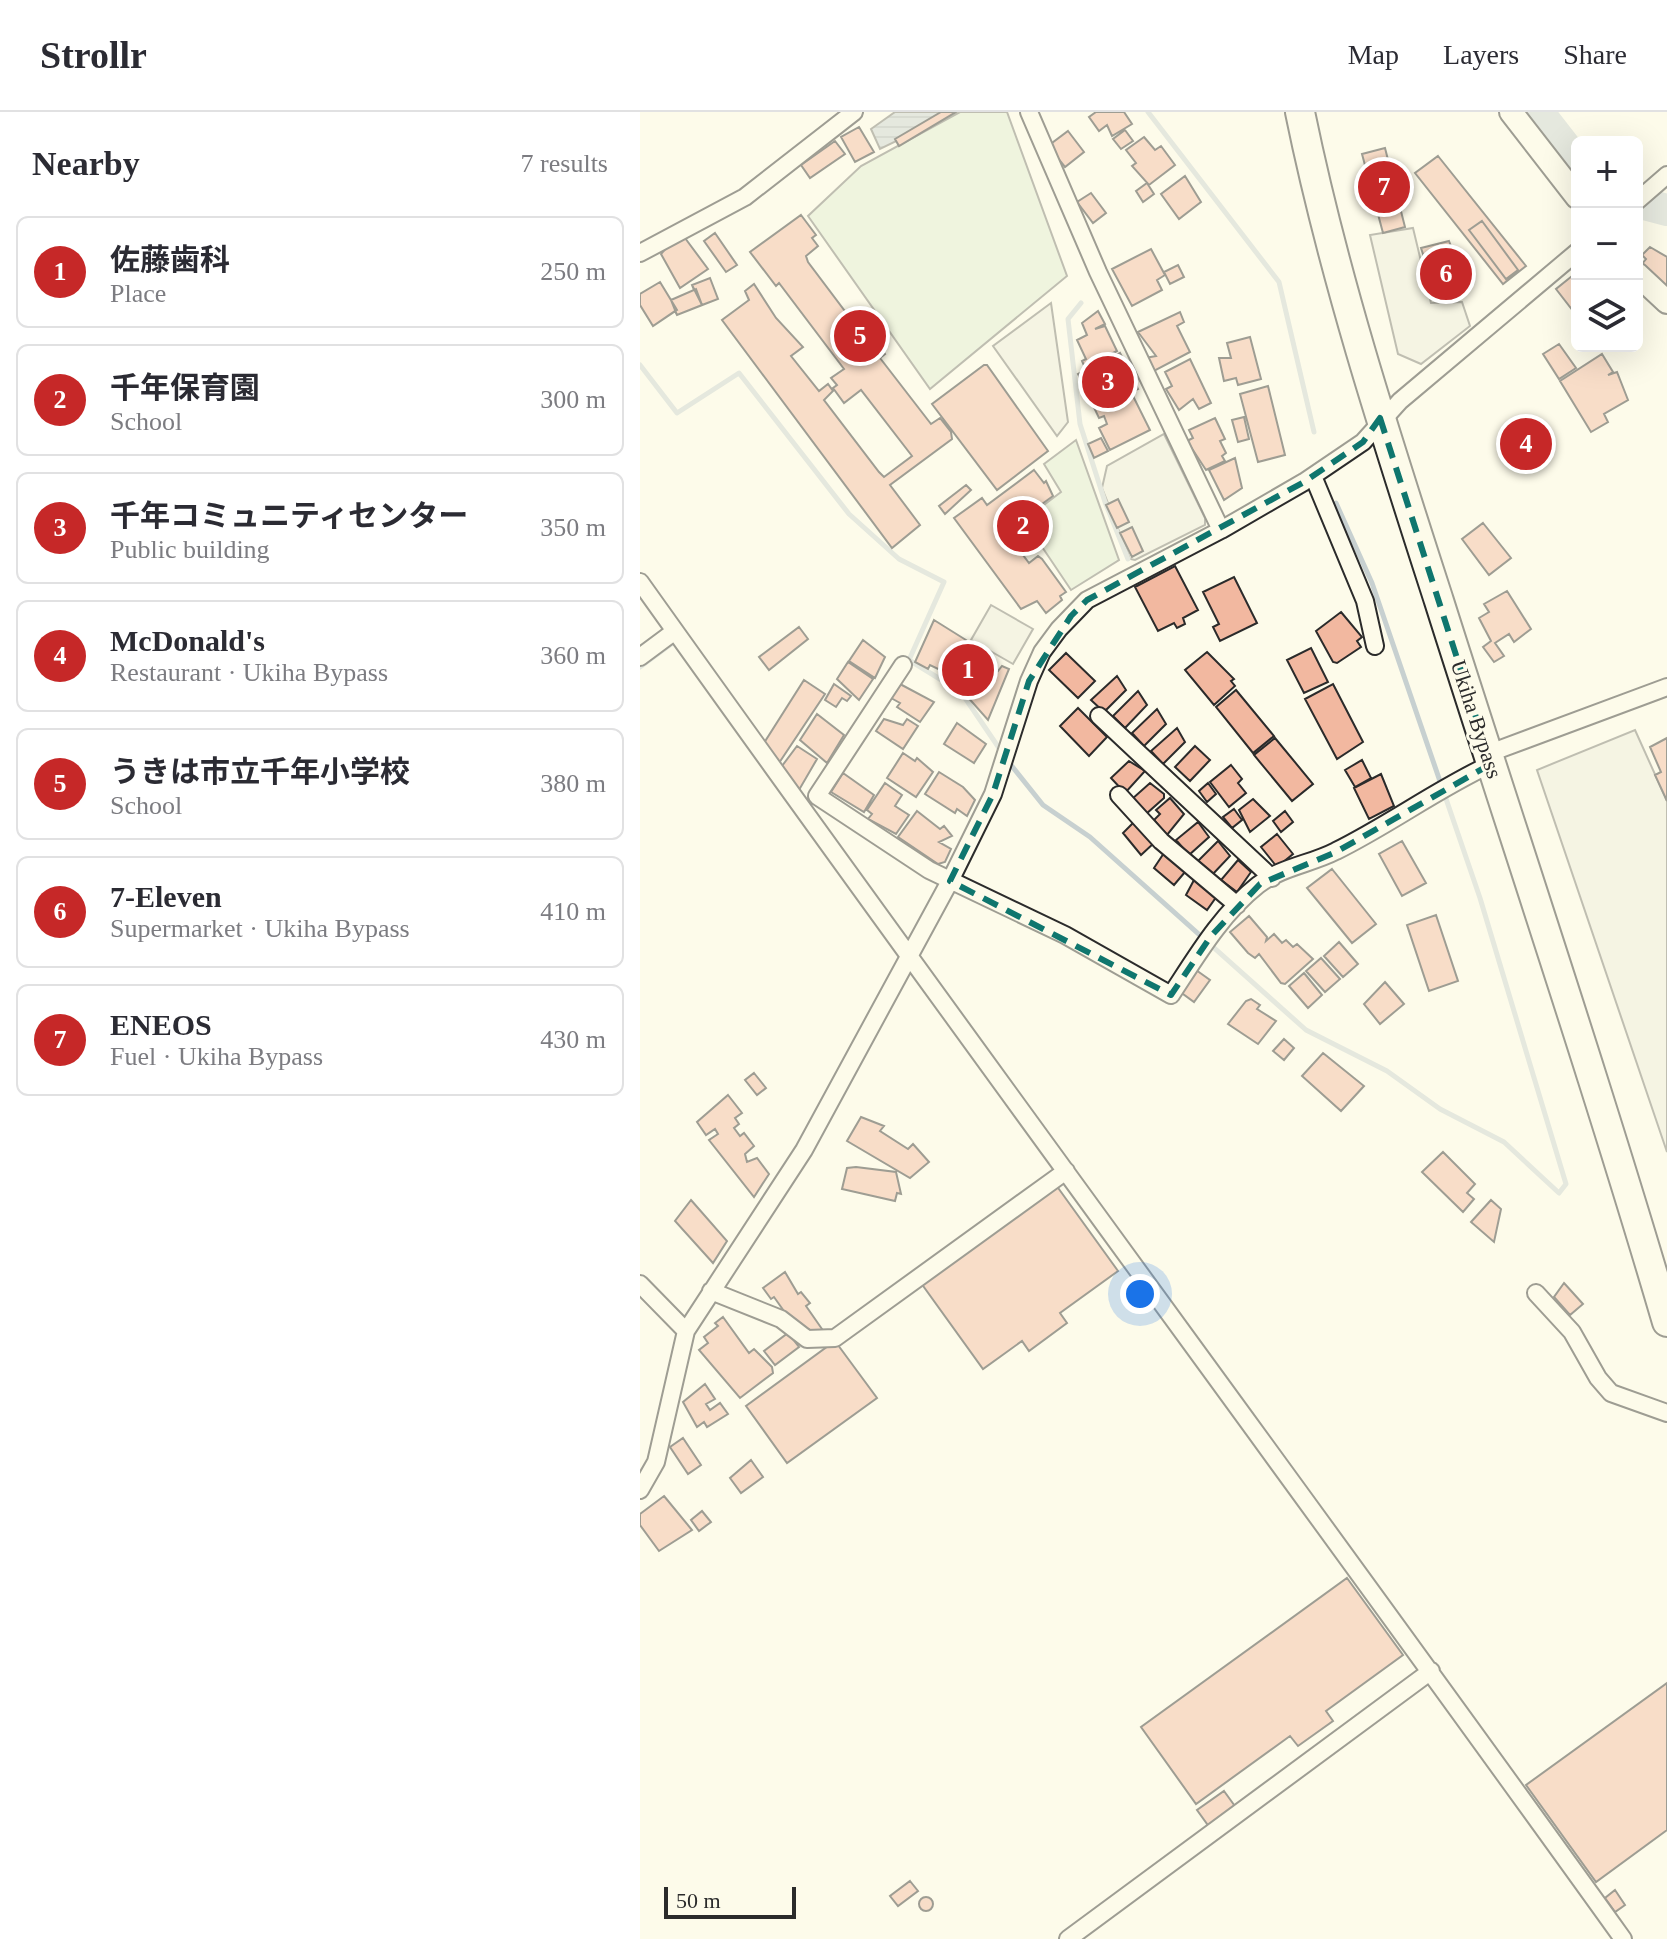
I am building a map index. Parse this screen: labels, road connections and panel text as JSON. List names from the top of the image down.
{
  "streets": {
    "highway": ["Ukiha Bypass"]
  },
  "scale_bar": "50 m",
  "page": {
    "header": "Strollr",
    "nav": ["Map", "Layers", "Share"],
    "heading": ["Nearby", "7 results"],
    "map_buttons": ["+", "−"],
    "pins": [
      "7",
      "6",
      "5",
      "3",
      "4",
      "2",
      "1"
    ],
    "list": [
      {
        "mark": "1",
        "name": "佐藤歯科",
        "note": "Place",
        "value": "250 m"
      },
      {
        "mark": "2",
        "name": "千年保育園",
        "note": "School",
        "value": "300 m"
      },
      {
        "mark": "3",
        "name": "千年コミュニティセンター",
        "note": "Public building",
        "value": "350 m"
      },
      {
        "mark": "4",
        "name": "McDonald's",
        "note": "Restaurant · Ukiha Bypass",
        "value": "360 m"
      },
      {
        "mark": "5",
        "name": "うきは市立千年小学校",
        "note": "School",
        "value": "380 m"
      },
      {
        "mark": "6",
        "name": "7-Eleven",
        "note": "Supermarket · Ukiha Bypass",
        "value": "410 m"
      },
      {
        "mark": "7",
        "name": "ENEOS",
        "note": "Fuel · Ukiha Bypass",
        "value": "430 m"
      }
    ],
    "scale": "50 m"
  }
}
